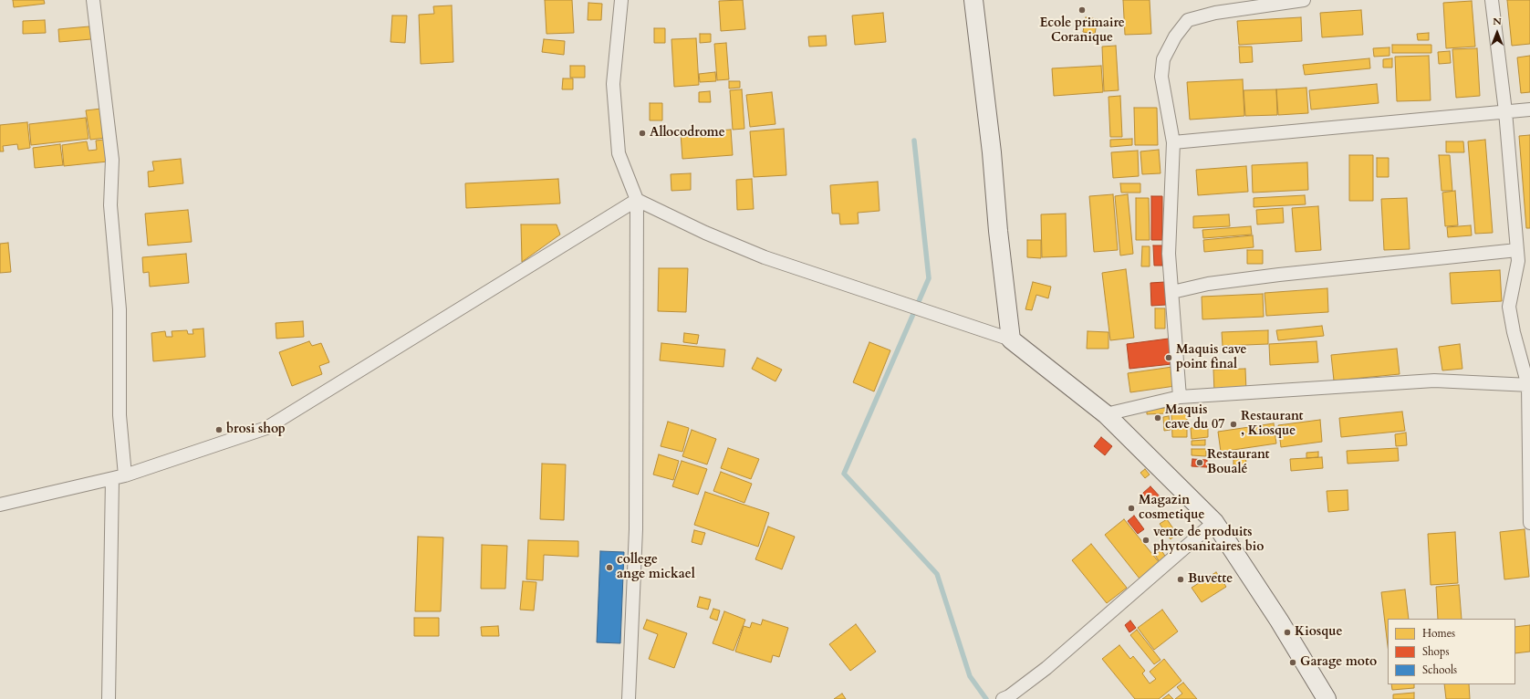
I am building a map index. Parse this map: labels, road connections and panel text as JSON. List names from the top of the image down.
{
  "places": [
    "Ecole primaire Coranique",
    "Allocodrome",
    "Maquis cave point final",
    "Maquis cave du 07",
    "Restaurant , Kiosque",
    "brosi shop",
    "Restaurant Boualé",
    "Magazin cosmetique",
    "vente de produits phytosanitaires bio",
    "college ange mickael",
    "Buvette",
    "Kiosque",
    "Garage moto"
  ],
  "legend": ["Homes", "Shops", "Schools"],
  "north": "top"
}
